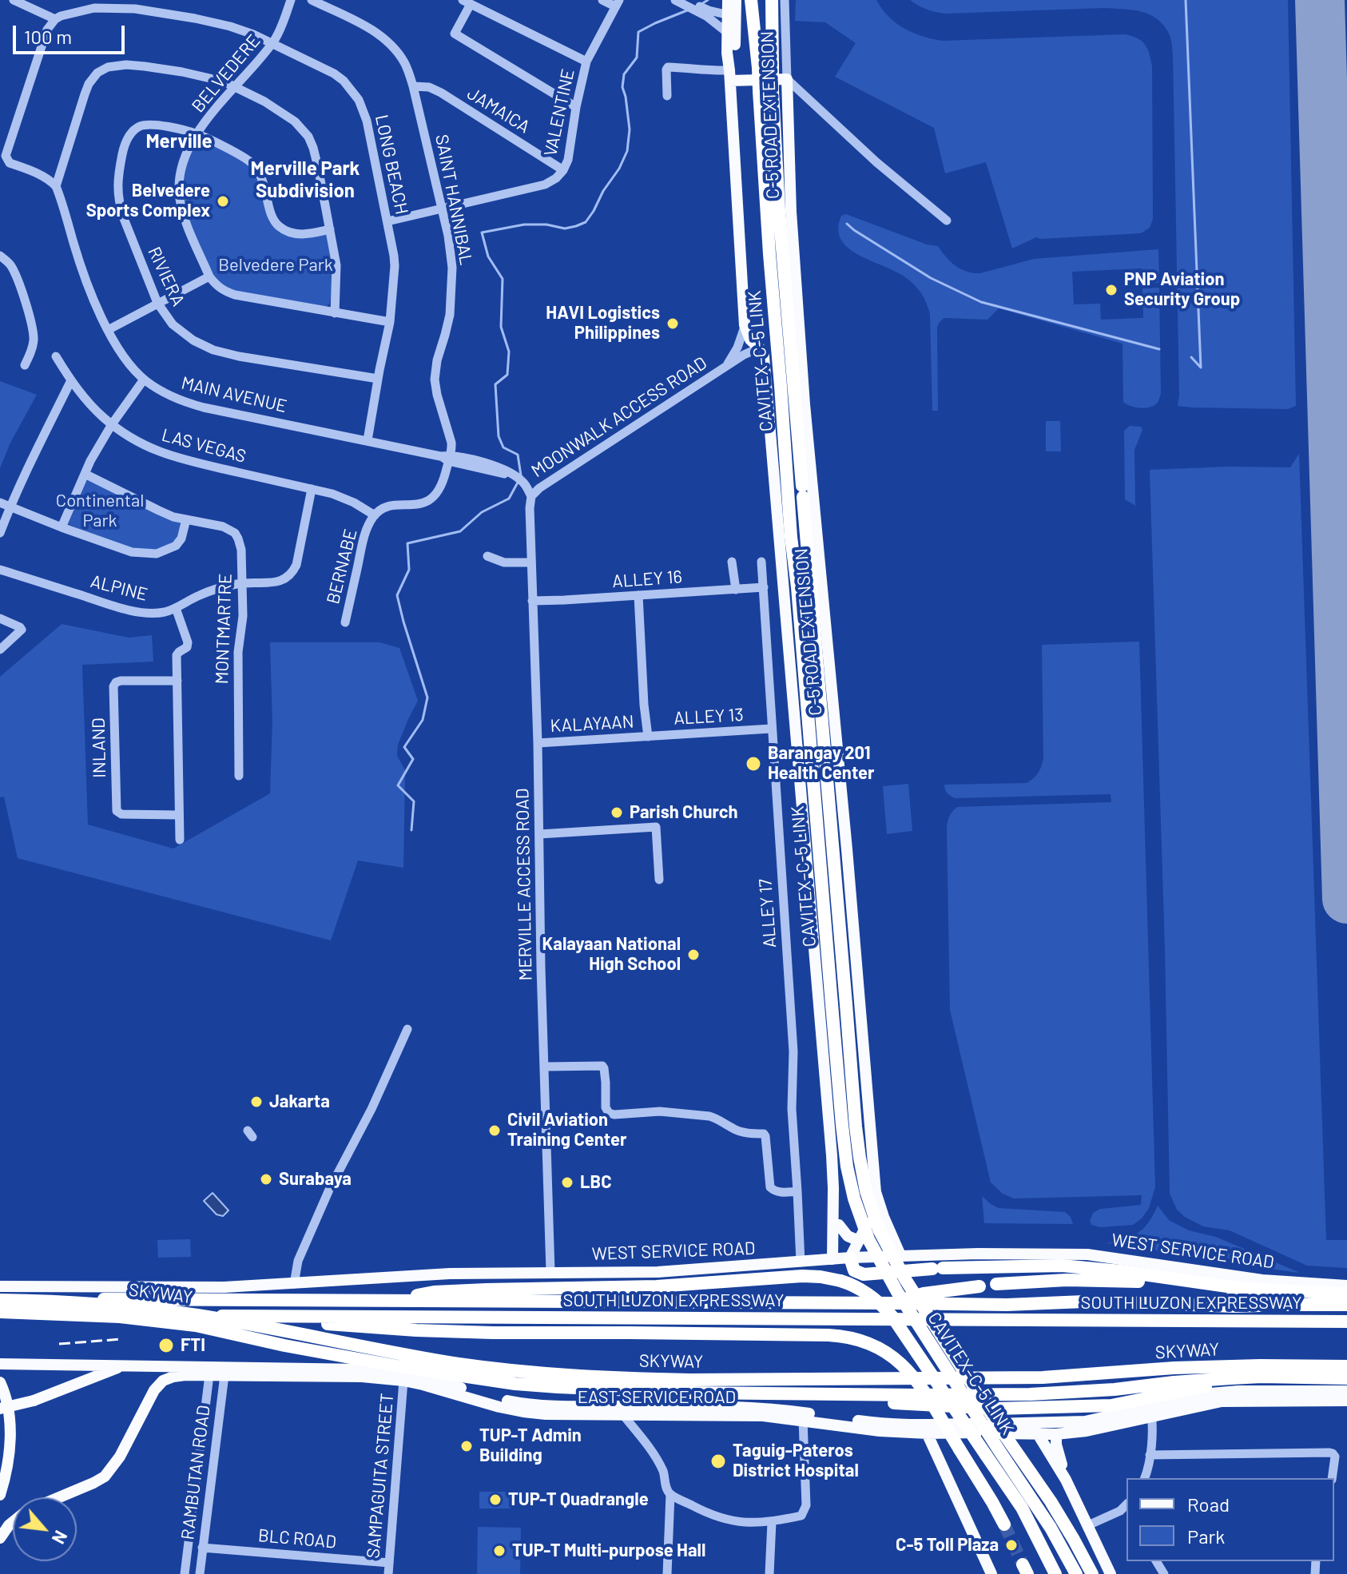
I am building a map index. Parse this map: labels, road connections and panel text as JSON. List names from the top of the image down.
{
  "streets": {
    "highway": ["CAVITEX–C-5 LINK", "SKYWAY", "SOUTH LUZON EXPRESSWAY"],
    "main road": ["C-5 ROAD EXTENSION", "WEST SERVICE ROAD", "EAST SERVICE ROAD"],
    "street": [
      "BELVEDERE",
      "JAMAICA",
      "VALENTINE",
      "LONG BEACH",
      "SAINT HANNIBAL",
      "RIVIERA",
      "MAIN AVENUE",
      "MOONWALK ACCESS ROAD",
      "LAS VEGAS",
      "BERNABE",
      "ALLEY 16",
      "ALPINE",
      "MONTMARTRE",
      "ALLEY 13",
      "KALAYAAN",
      "INLAND",
      "MERVILLE ACCESS ROAD",
      "ALLEY 17",
      "RAMBUTAN ROAD",
      "SAMPAGUITA STREET",
      "BLC ROAD"
    ]
  },
  "crossings": [
    ["BELVEDERE", "LONG BEACH"],
    ["BELVEDERE", "RIVIERA"],
    ["JAMAICA", "VALENTINE"],
    ["JAMAICA", "SAINT HANNIBAL"],
    ["VALENTINE", "LONG BEACH"],
    ["VALENTINE", "SAINT HANNIBAL"],
    ["C-5 ROAD EXTENSION", "MOONWALK ACCESS ROAD"],
    ["C-5 ROAD EXTENSION", "WEST SERVICE ROAD"],
    ["LONG BEACH", "RIVIERA"],
    ["LONG BEACH", "MAIN AVENUE"],
    ["SAINT HANNIBAL", "MAIN AVENUE"],
    ["SAINT HANNIBAL", "BERNABE"],
    ["MAIN AVENUE", "MOONWALK ACCESS ROAD"],
    ["MAIN AVENUE", "BERNABE"],
    ["MAIN AVENUE", "MERVILLE ACCESS ROAD"],
    ["MOONWALK ACCESS ROAD", "MERVILLE ACCESS ROAD"],
    ["LAS VEGAS", "BERNABE"],
    ["LAS VEGAS", "ALPINE"],
    ["ALLEY 16", "MERVILLE ACCESS ROAD"],
    ["ALLEY 16", "ALLEY 17"],
    ["ALPINE", "MONTMARTRE"],
    ["ALLEY 13", "KALAYAAN"],
    ["ALLEY 13", "ALLEY 17"],
    ["KALAYAAN", "MERVILLE ACCESS ROAD"],
    ["MERVILLE ACCESS ROAD", "WEST SERVICE ROAD"],
    ["ALLEY 17", "WEST SERVICE ROAD"],
    ["SKYWAY", "SOUTH LUZON EXPRESSWAY"],
    ["EAST SERVICE ROAD", "RAMBUTAN ROAD"],
    ["EAST SERVICE ROAD", "SAMPAGUITA STREET"],
    ["RAMBUTAN ROAD", "BLC ROAD"],
    ["SAMPAGUITA STREET", "BLC ROAD"]
  ],
  "districts": ["Merville", "Merville Park Subdivision"],
  "parks": ["Belvedere Park", "Continental Park"],
  "places": [
    "Belvedere Sports Complex",
    "PNP Aviation Security Group",
    "HAVI Logistics Philippines",
    "Barangay 201 Health Center",
    "Parish Church",
    "Kalayaan National High School",
    "Jakarta",
    "Civil Aviation Training Center",
    "Surabaya",
    "LBC",
    "FTI",
    "TUP-T Admin Building",
    "Taguig-Pateros District Hospital",
    "TUP-T Quadrangle",
    "C-5 Toll Plaza",
    "TUP-T Multi-purpose Hall"
  ],
  "legend": ["Road", "Park"],
  "scale_bar": "100 m",
  "north": "bottom right"
}
